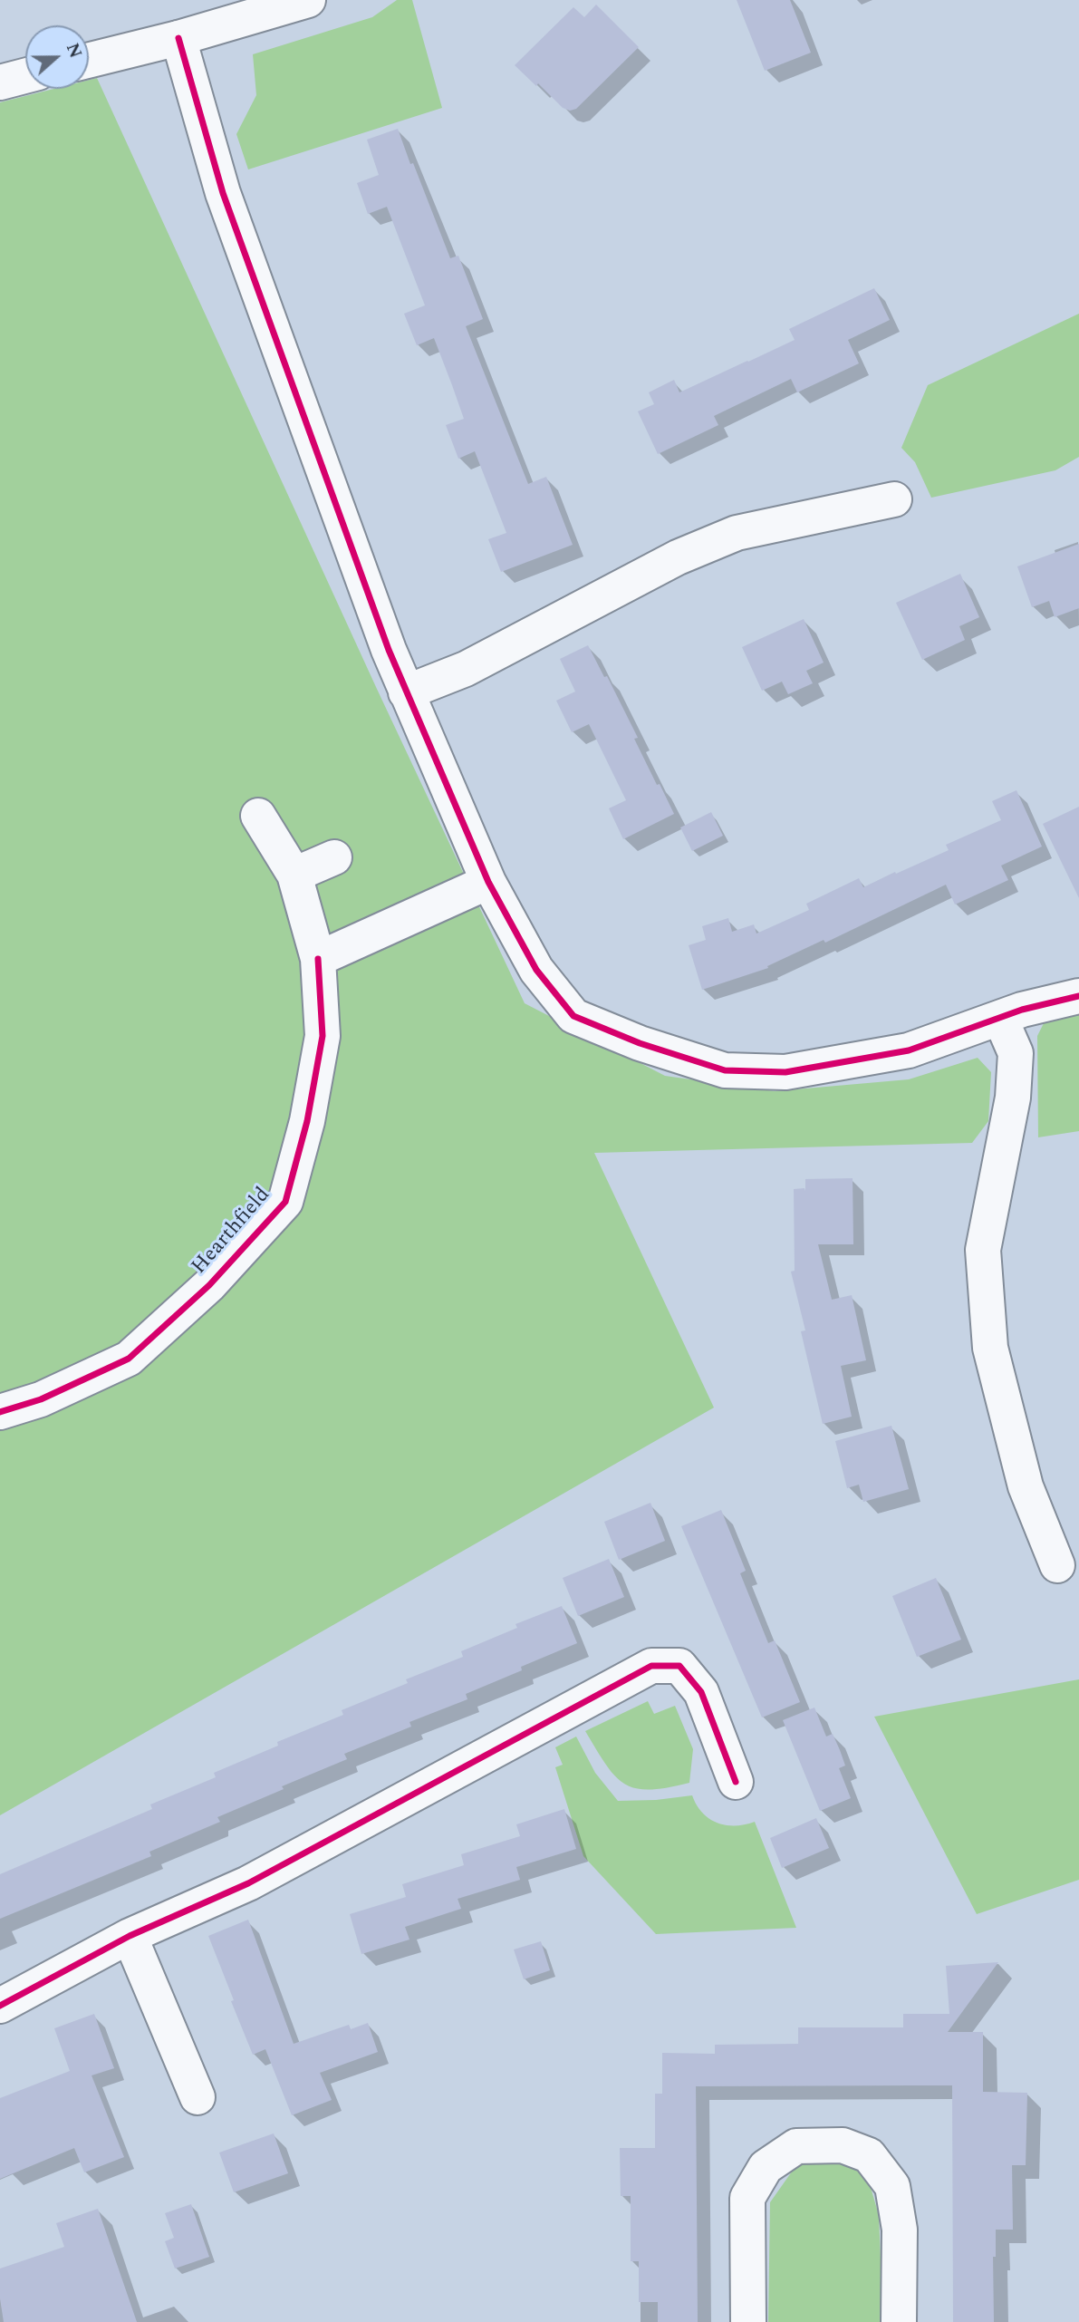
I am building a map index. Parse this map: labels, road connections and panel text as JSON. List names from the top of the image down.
{
  "streets": {
    "street": ["Hearthfield"]
  },
  "north": "right"
}
